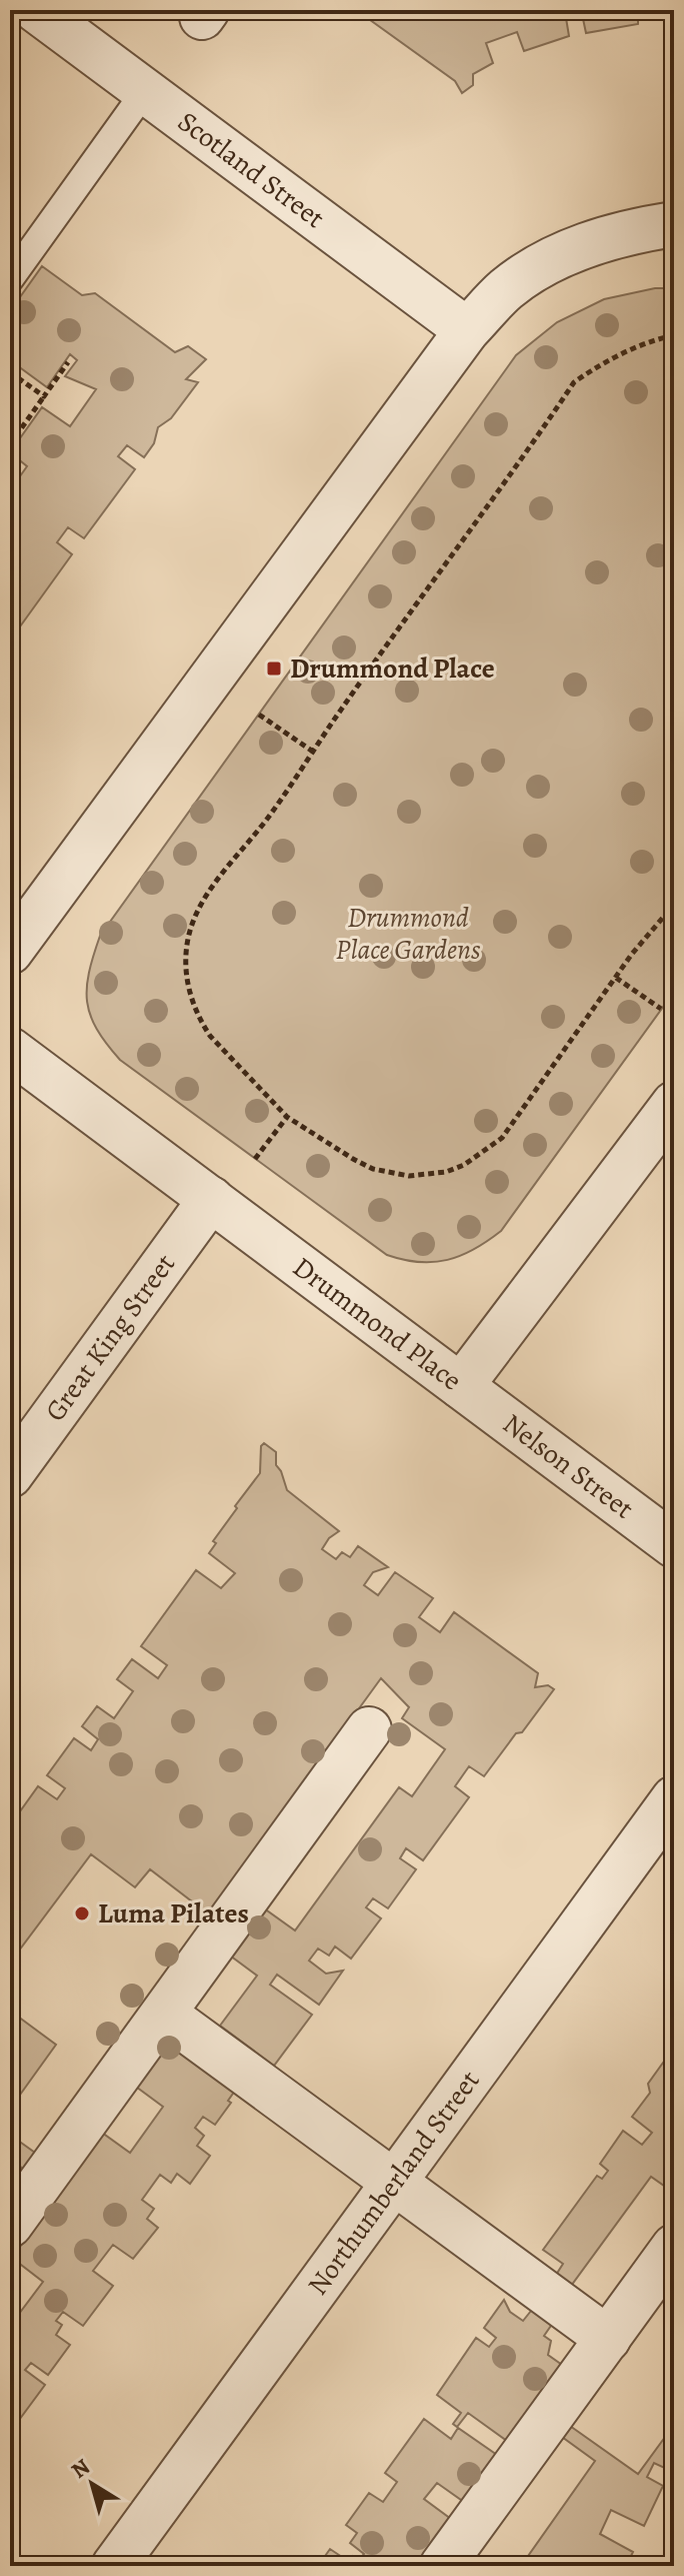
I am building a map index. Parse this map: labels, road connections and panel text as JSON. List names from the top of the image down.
{
  "streets": {
    "street": [
      "Scotland Street",
      "Drummond Place",
      "Great King Street",
      "Nelson Street",
      "Northumberland Street"
    ]
  },
  "crossings": [
    ["Drummond Place", "Great King Street"],
    ["Drummond Place", "Nelson Street"]
  ],
  "parks": ["Drummond Place Gardens"],
  "places": {
    "transit": ["Drummond Place"],
    "other": ["Luma Pilates"]
  },
  "north": "top left"
}
